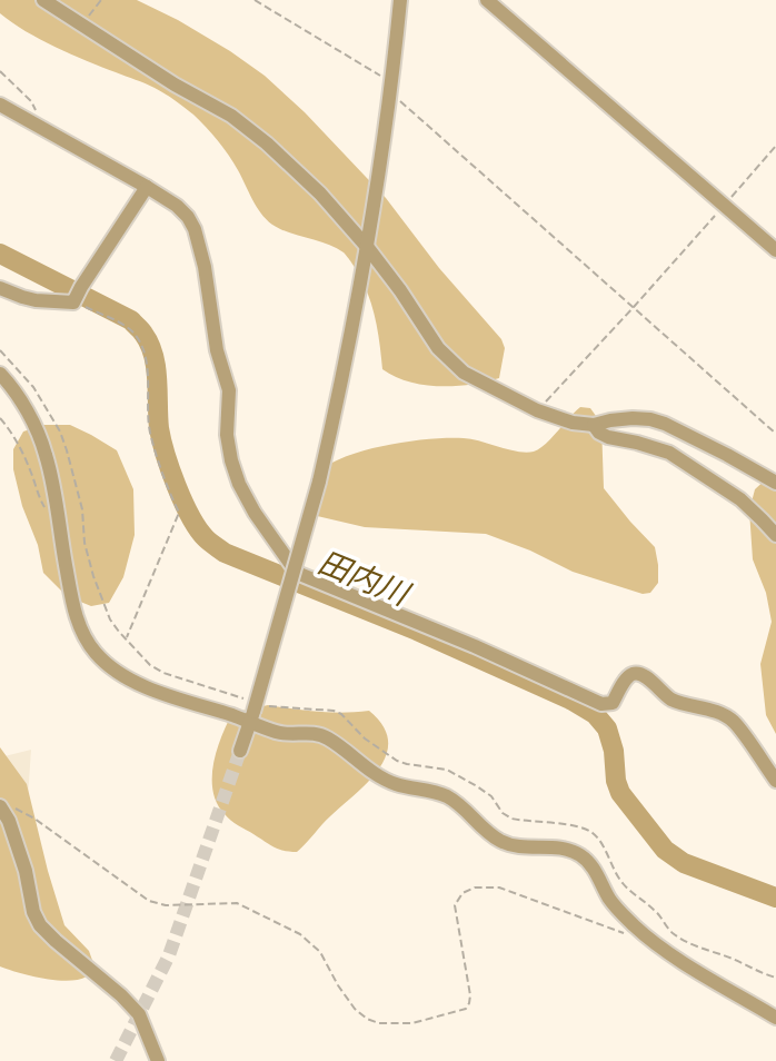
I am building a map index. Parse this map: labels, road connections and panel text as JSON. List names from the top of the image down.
{
  "water": ["田内川"]
}
